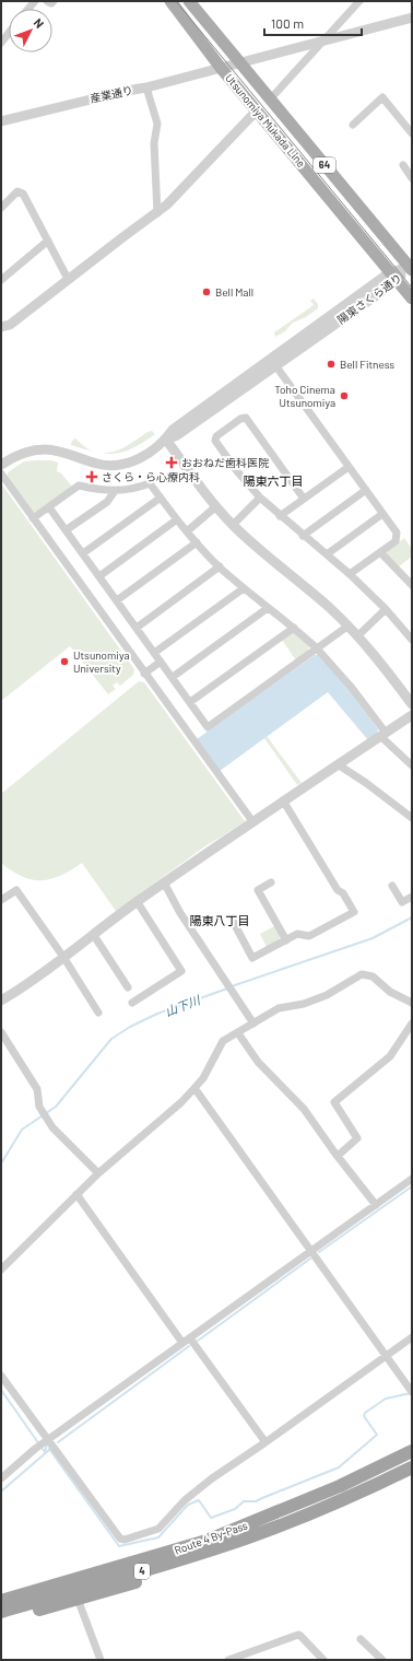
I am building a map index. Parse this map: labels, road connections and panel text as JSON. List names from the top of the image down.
{
  "streets": {
    "highway": ["Route 4 By-Pass", "4"],
    "main road": ["Utsunomiya Mukada Line", "64"],
    "street": ["産業通り", "陽東さくら通り"]
  },
  "crossings": [
    ["産業通り", "Utsunomiya Mukada Line"],
    ["Utsunomiya Mukada Line", "陽東さくら通り"]
  ],
  "districts": ["陽東六丁目", "陽東八丁目"],
  "water": ["山下川"],
  "places": {
    "other": [
      "Bell Mall",
      "Bell Fitness",
      "Toho Cinema Utsunomiya",
      "Utsunomiya University"
    ],
    "health": ["おおねだ歯科医院", "さくら・ら心療内科"]
  },
  "scale_bar": "100 m",
  "north": "top right"
}
